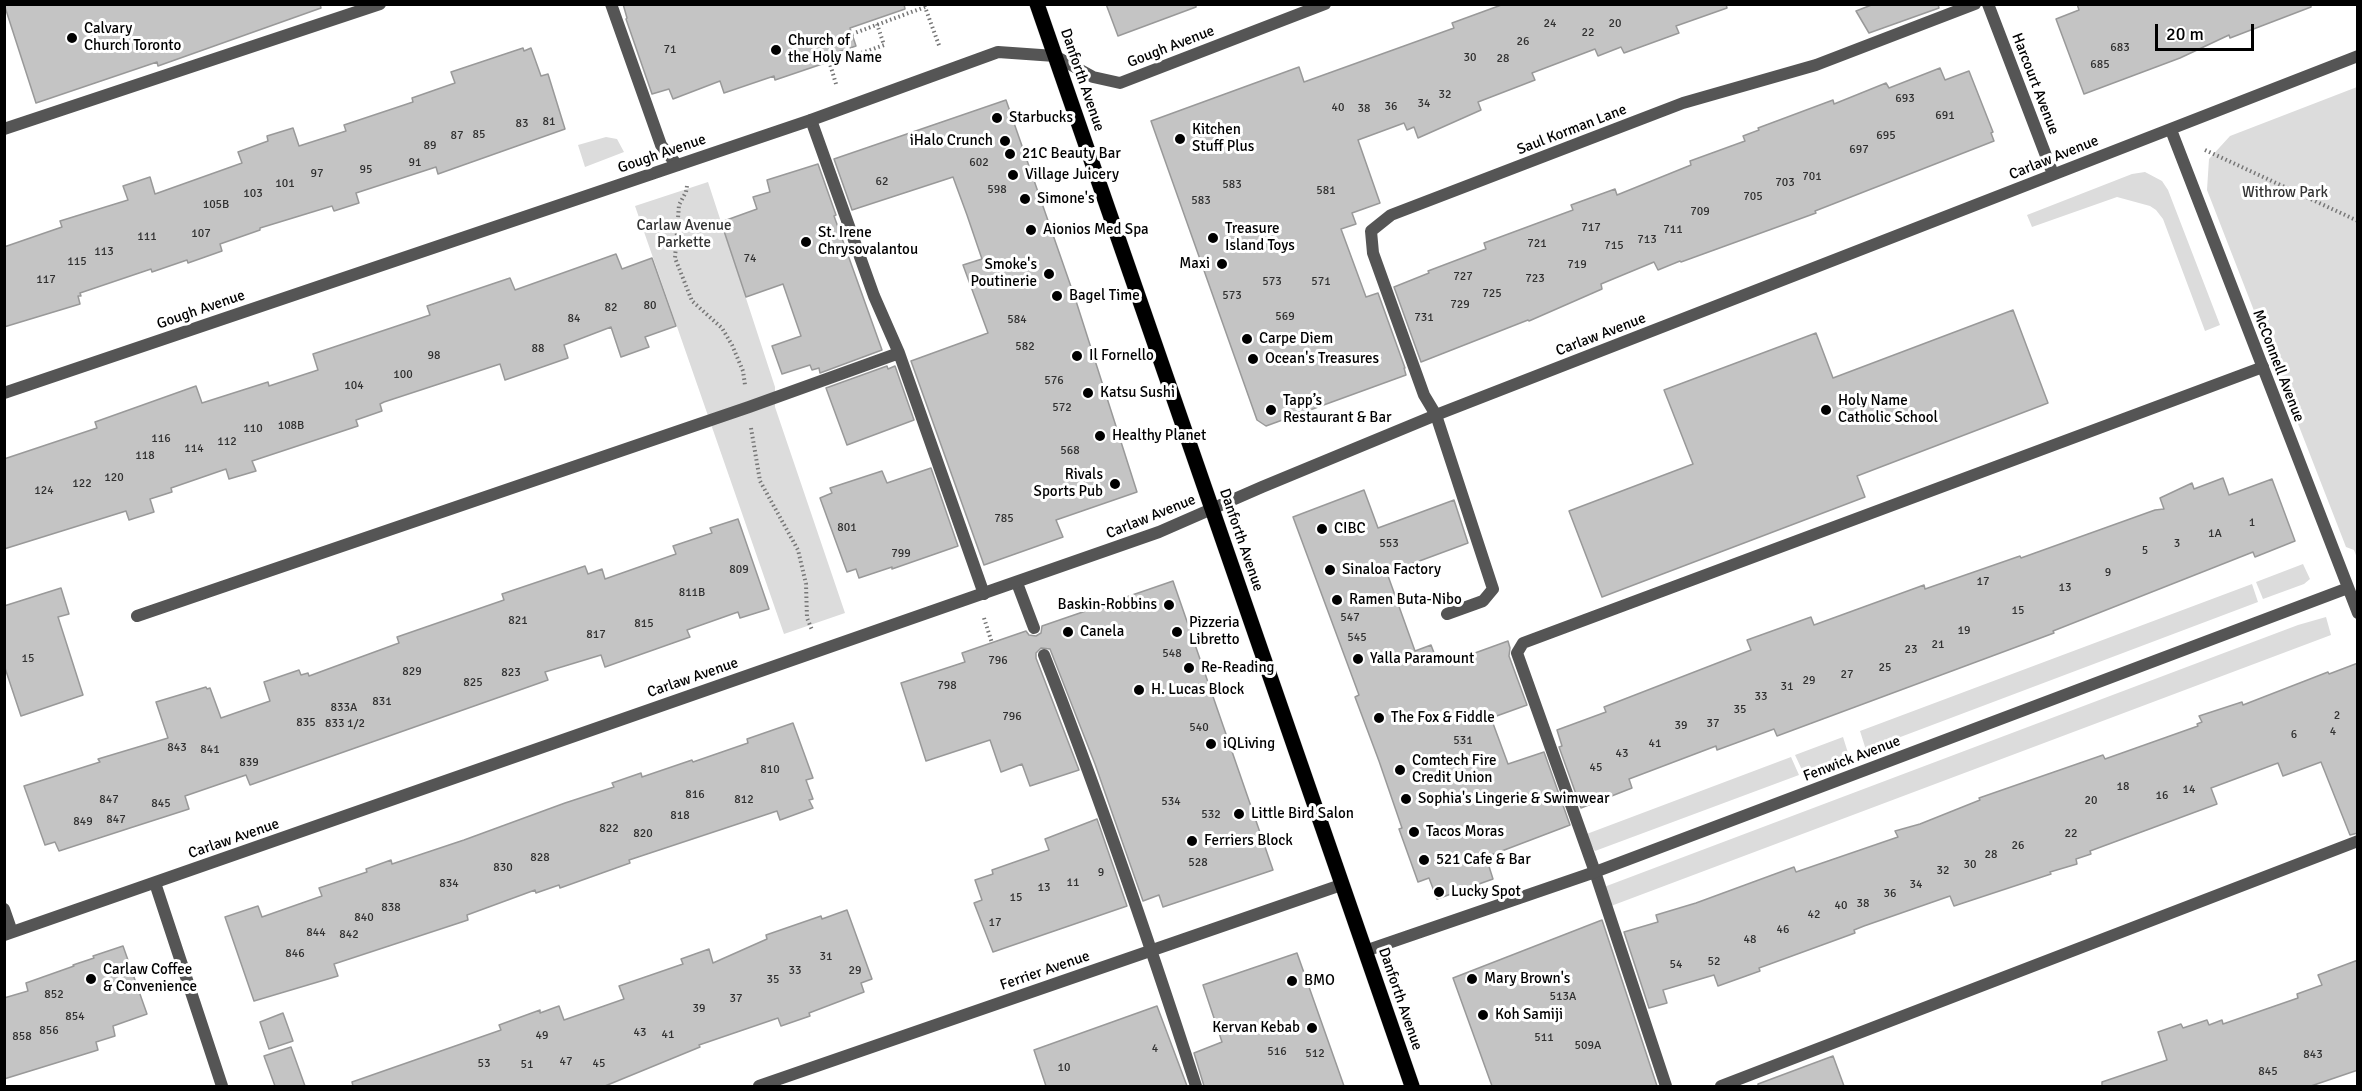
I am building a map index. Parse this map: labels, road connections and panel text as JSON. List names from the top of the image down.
{
  "streets": {
    "main road": ["Danforth Avenue"],
    "street": [
      "Gough Avenue",
      "Harcourt Avenue",
      "Saul Korman Lane",
      "Carlaw Avenue",
      "McConnell Avenue",
      "Fenwick Avenue",
      "Ferrier Avenue"
    ]
  },
  "crossings": [
    ["Gough Avenue", "Danforth Avenue"],
    ["Danforth Avenue", "Carlaw Avenue"],
    ["Danforth Avenue", "Fenwick Avenue"],
    ["Danforth Avenue", "Ferrier Avenue"],
    ["Harcourt Avenue", "Carlaw Avenue"],
    ["Saul Korman Lane", "Carlaw Avenue"],
    ["Carlaw Avenue", "McConnell Avenue"],
    ["McConnell Avenue", "Fenwick Avenue"]
  ],
  "parks": ["Withrow Park", "Carlaw Avenue Parkette"],
  "places": [
    "Calvary Church Toronto",
    "Church of the Holy Name",
    "Starbucks",
    "Kitchen Stuff Plus",
    "iHalo Crunch",
    "21C Beauty Bar",
    "Village Juicery",
    "Simone's",
    "Aionios Med Spa",
    "Treasure Island Toys",
    "St. Irene Chrysovalantou",
    "Maxi",
    "Smoke's Poutinerie",
    "Bagel Time",
    "Carpe Diem",
    "Il Fornello",
    "Ocean's Treasures",
    "Katsu Sushi",
    "Tapp’s Restaurant & Bar",
    "Holy Name Catholic School",
    "Healthy Planet",
    "Rivals Sports Pub",
    "CIBC",
    "Sinaloa Factory",
    "Ramen Buta-Nibo",
    "Baskin-Robbins",
    "Canela",
    "Pizzeria Libretto",
    "Yalla Paramount",
    "Re-Reading",
    "H. Lucas Block",
    "The Fox & Fiddle",
    "iQLiving",
    "Comtech Fire Credit Union",
    "Sophia's Lingerie & Swimwear",
    "Little Bird Salon",
    "Tacos Moras",
    "Ferriers Block",
    "521 Cafe & Bar",
    "Lucky Spot",
    "Carlaw Coffee & Convenience",
    "Mary Brown's",
    "BMO",
    "Koh Samiji",
    "Kervan Kebab"
  ],
  "house_numbers": [
    "24",
    "20",
    "22",
    "26",
    "683",
    "71",
    "30",
    "28",
    "685",
    "32",
    "693",
    "34",
    "36",
    "40",
    "38",
    "691",
    "81",
    "83",
    "85",
    "87",
    "695",
    "89",
    "697",
    "91",
    "602",
    "95",
    "97",
    "701",
    "62",
    "703",
    "101",
    "583",
    "598",
    "581",
    "103",
    "705",
    "583",
    "105B",
    "709",
    "717",
    "711",
    "107",
    "111",
    "713",
    "721",
    "715",
    "113",
    "74",
    "115",
    "719",
    "727",
    "723",
    "117",
    "573",
    "571",
    "725",
    "573",
    "729",
    "80",
    "82",
    "569",
    "731",
    "84",
    "584",
    "582",
    "88",
    "98",
    "100",
    "576",
    "104",
    "572",
    "108B",
    "110",
    "116",
    "112",
    "114",
    "568",
    "118",
    "120",
    "122",
    "124",
    "785",
    "1",
    "801",
    "1A",
    "553",
    "3",
    "5",
    "799",
    "809",
    "9",
    "17",
    "13",
    "811B",
    "15",
    "547",
    "821",
    "815",
    "19",
    "817",
    "545",
    "21",
    "23",
    "548",
    "15",
    "796",
    "25",
    "829",
    "823",
    "27",
    "29",
    "825",
    "798",
    "31",
    "33",
    "831",
    "833A",
    "35",
    "2",
    "796",
    "835",
    "833 1/2",
    "37",
    "39",
    "540",
    "4",
    "6",
    "531",
    "41",
    "843",
    "841",
    "43",
    "839",
    "45",
    "810",
    "18",
    "14",
    "816",
    "16",
    "847",
    "812",
    "20",
    "534",
    "845",
    "532",
    "818",
    "847",
    "849",
    "822",
    "820",
    "22",
    "26",
    "28",
    "828",
    "528",
    "30",
    "830",
    "32",
    "9",
    "11",
    "834",
    "34",
    "13",
    "36",
    "15",
    "38",
    "40",
    "838",
    "42",
    "840",
    "17",
    "46",
    "844",
    "842",
    "48",
    "846",
    "31",
    "52",
    "54",
    "33",
    "29",
    "35",
    "852",
    "513A",
    "37",
    "39",
    "854",
    "856",
    "43",
    "41",
    "49",
    "858",
    "511",
    "509A",
    "4",
    "516",
    "512",
    "843",
    "47",
    "53",
    "45",
    "51",
    "10",
    "845"
  ],
  "scale_bar": "20 m"
}
